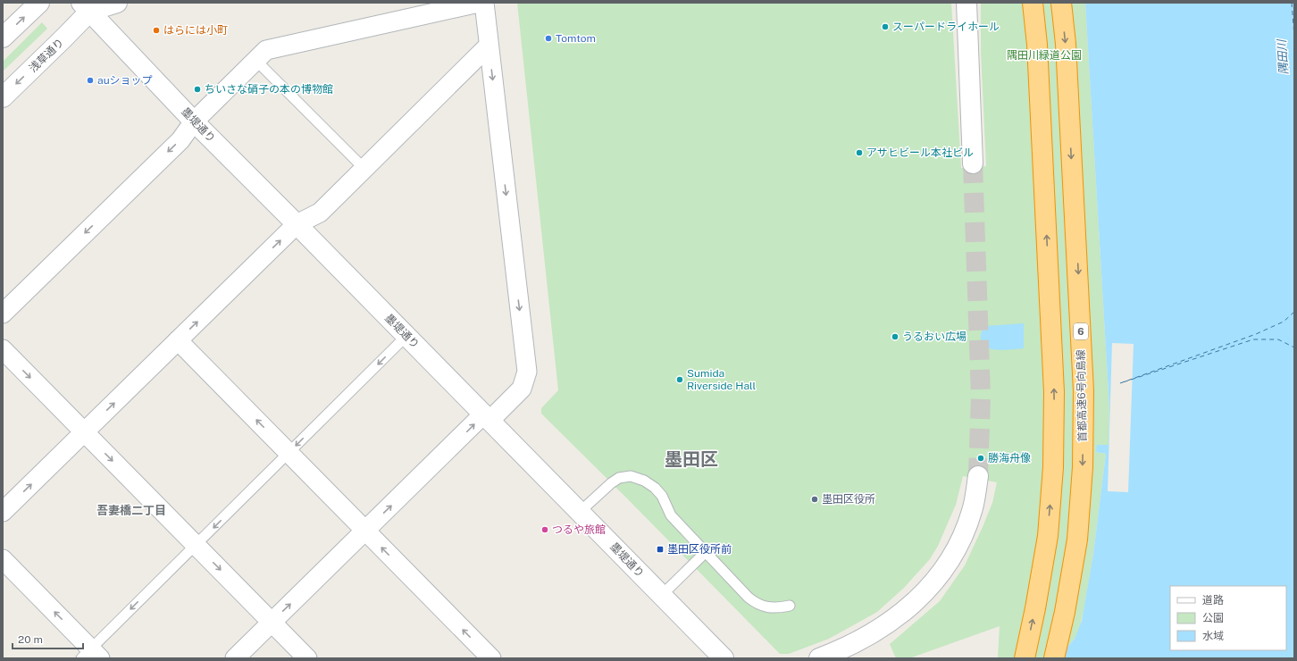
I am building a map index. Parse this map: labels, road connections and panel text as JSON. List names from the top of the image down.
{
  "streets": {
    "highway": ["6", "首都高速6号向島線"],
    "main road": ["浅草通り", "墨堤通り"]
  },
  "crossings": [
    ["浅草通り", "墨堤通り"]
  ],
  "districts": ["墨田区", "吾妻橋二丁目"],
  "water": ["隅田川"],
  "parks": ["隅田川緑道公園"],
  "places": {
    "other": [
      "スーパードライホール",
      "はらには小町",
      "Tomtom",
      "auショップ",
      "ちいさな硝子の本の博物館",
      "アサヒビール本社ビル",
      "うるおい広場",
      "Sumida Riverside Hall",
      "勝海舟像",
      "墨田区役所",
      "つるや旅館"
    ],
    "transit": ["墨田区役所前"]
  },
  "legend": ["道路", "公園", "水域"],
  "scale_bar": "20 m"
}
